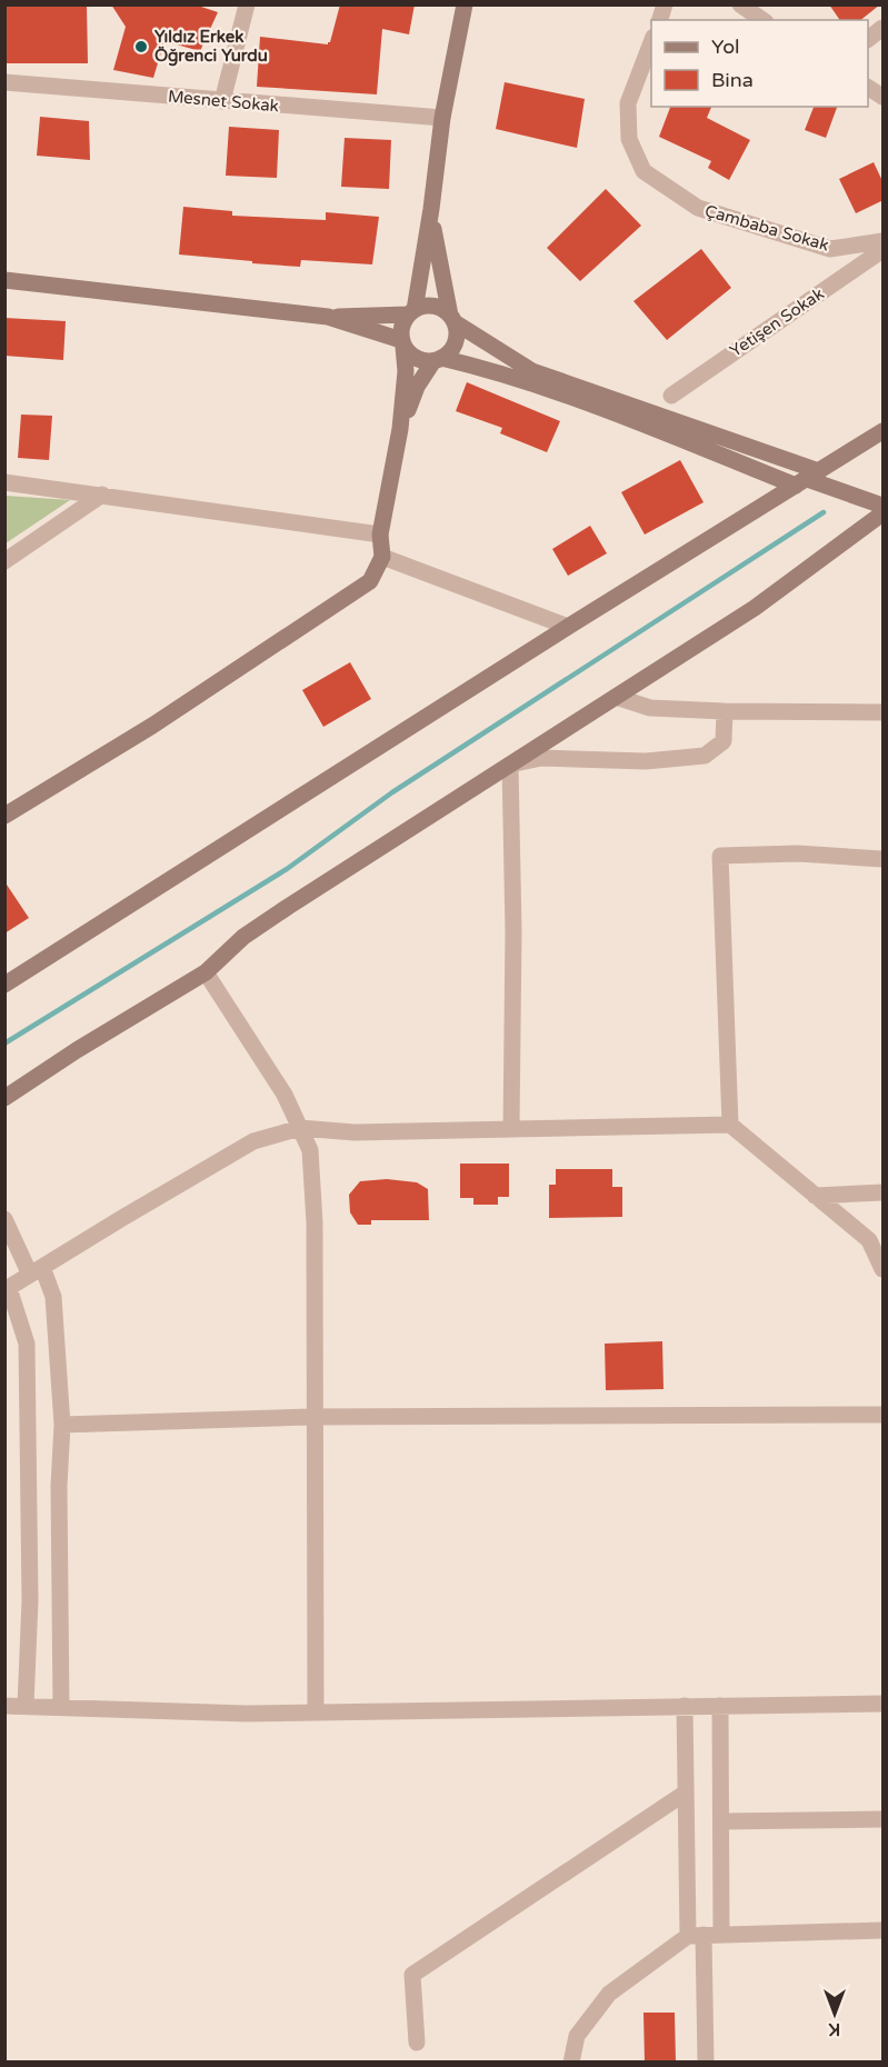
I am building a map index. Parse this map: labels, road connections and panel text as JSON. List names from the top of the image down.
{
  "streets": {
    "street": ["Mesnet Sokak", "Çambaba Sokak", "Yetişen Sokak"]
  },
  "places": ["Yıldız Erkek Öğrenci Yurdu"],
  "legend": ["Yol", "Bina"],
  "north": "bottom"
}
